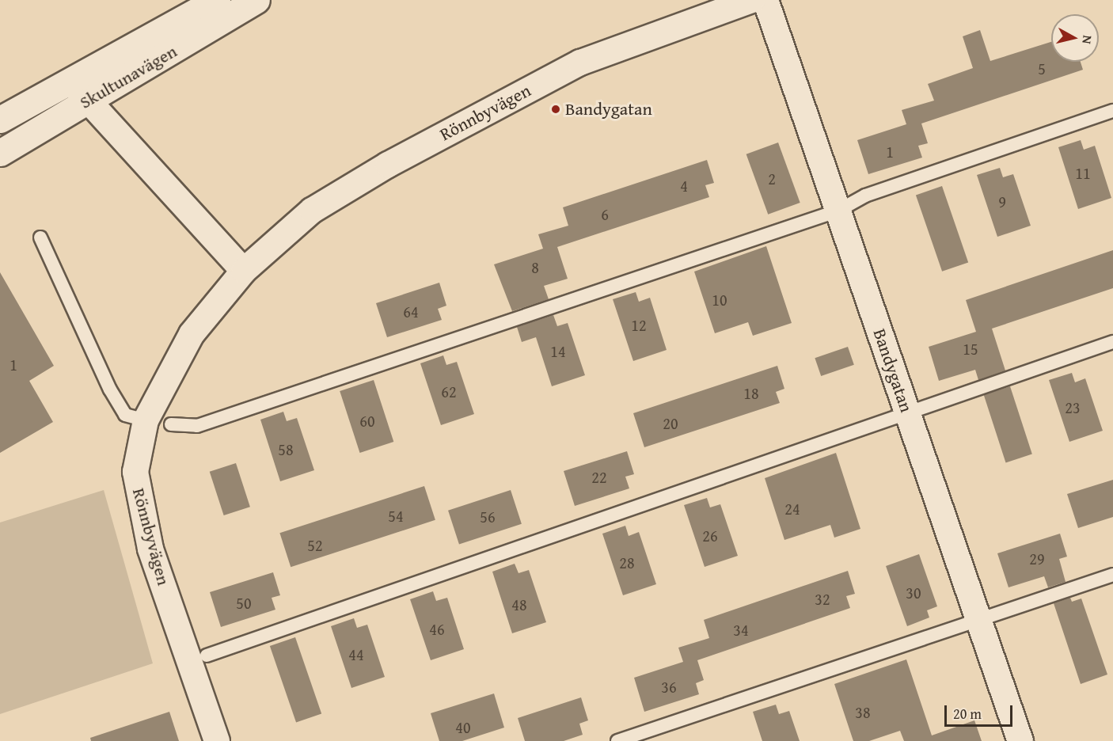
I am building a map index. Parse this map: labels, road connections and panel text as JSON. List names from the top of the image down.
{
  "streets": {
    "main road": ["Skultunavägen"],
    "street": ["Rönnbyvägen", "Bandygatan"]
  },
  "places": ["Bandygatan"],
  "house_numbers": [
    "5",
    "1",
    "11",
    "2",
    "4",
    "9",
    "6",
    "8",
    "10",
    "64",
    "12",
    "15",
    "14",
    "1",
    "62",
    "18",
    "23",
    "60",
    "20",
    "58",
    "22",
    "24",
    "54",
    "56",
    "26",
    "52",
    "29",
    "28",
    "30",
    "32",
    "50",
    "48",
    "46",
    "34",
    "44",
    "36",
    "38",
    "40"
  ],
  "scale_bar": "20 m",
  "north": "right"
}
